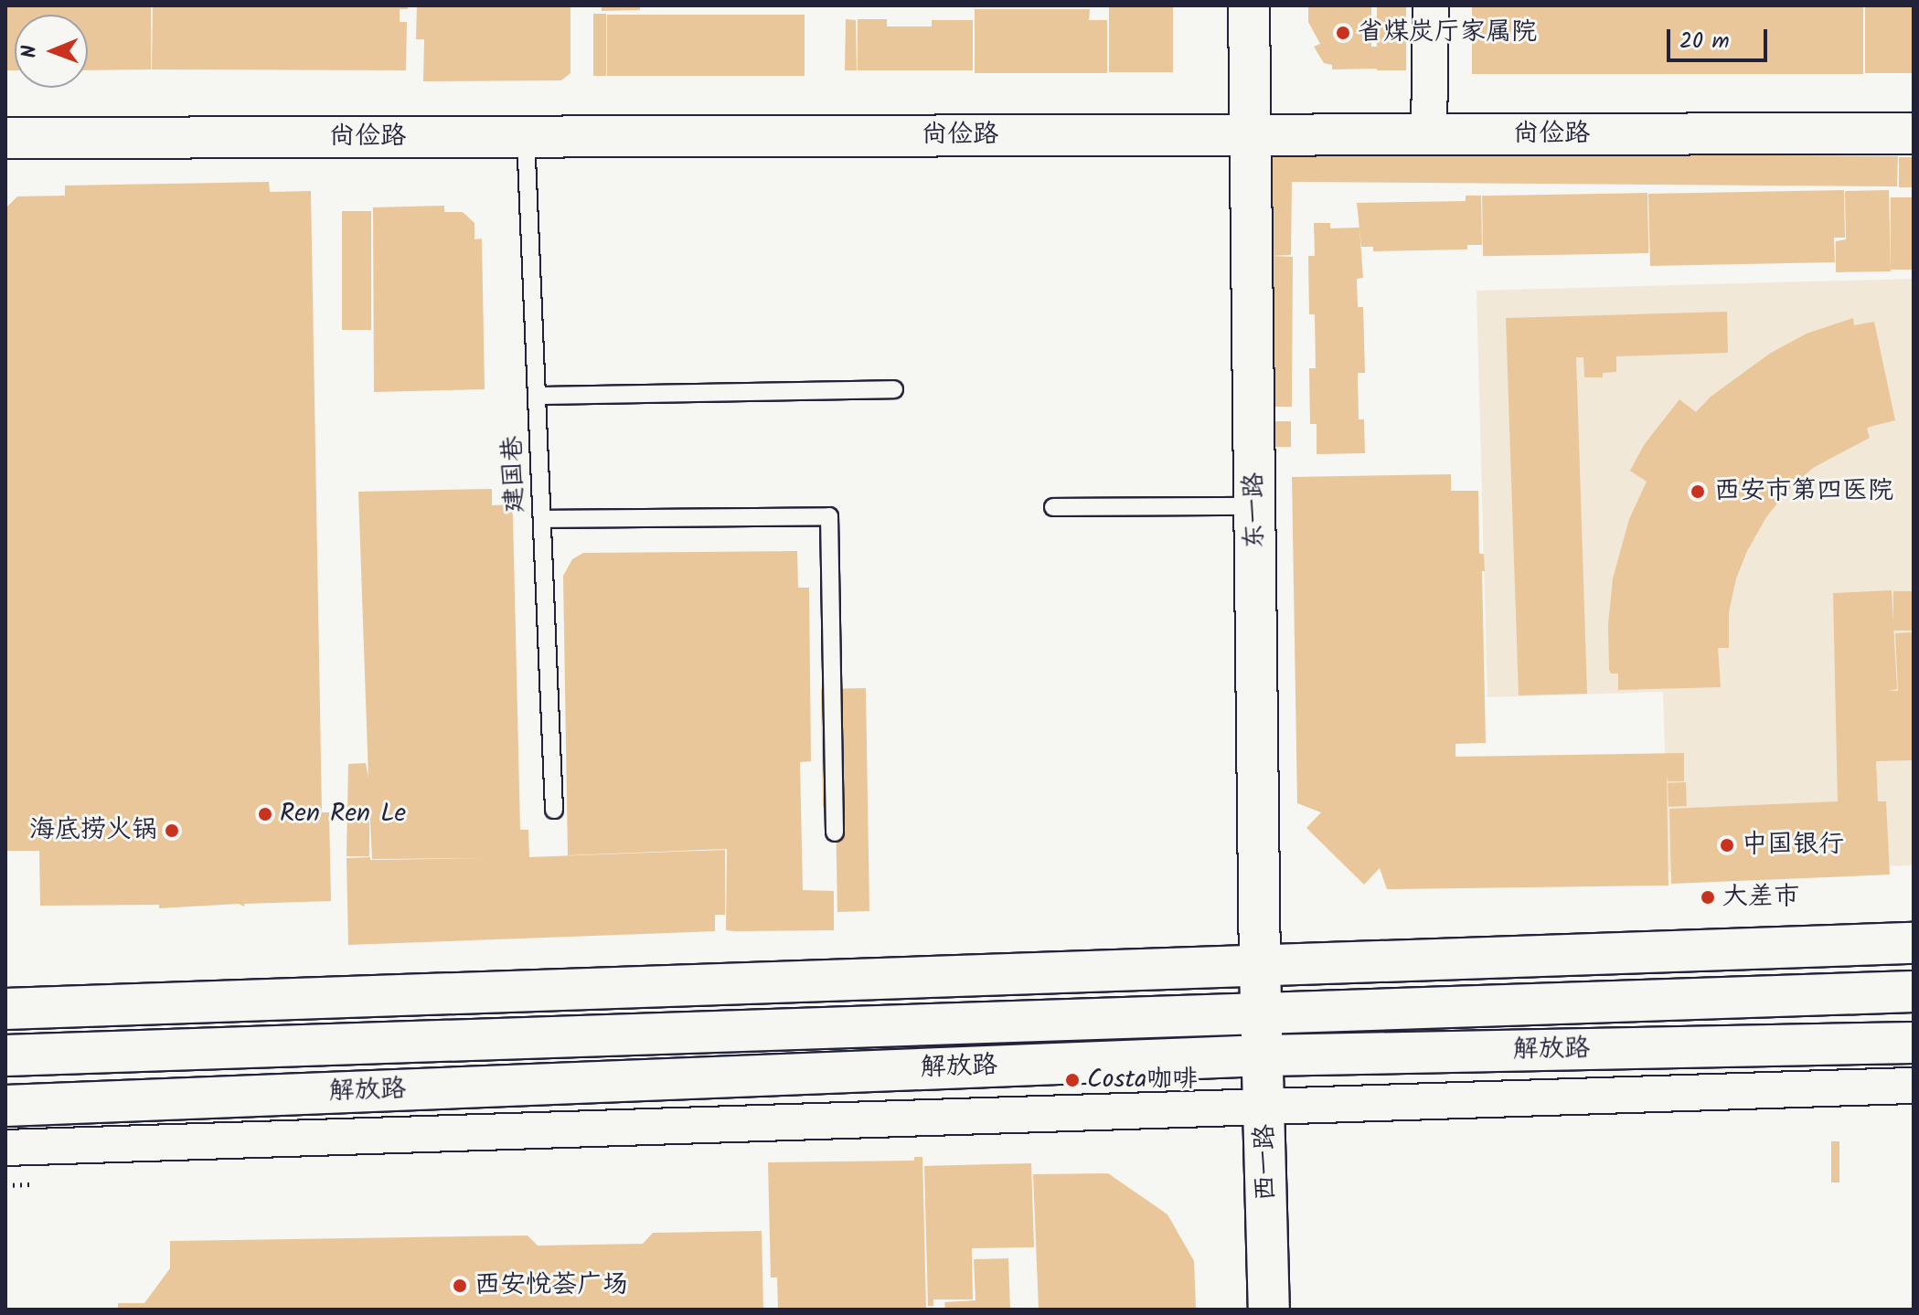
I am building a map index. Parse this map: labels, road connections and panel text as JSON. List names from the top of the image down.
{
  "streets": {
    "main road": [
      "尚俭路",
      "东一路",
      "解放路",
      "西一路"
    ],
    "lane": ["建国巷"]
  },
  "crossings": [
    ["尚俭路", "建国巷"],
    ["尚俭路", "东一路"],
    ["东一路", "解放路"],
    ["东一路", "西一路"],
    ["解放路", "西一路"]
  ],
  "places": [
    "省煤炭厅家属院",
    "西安市第四医院",
    "Ren Ren Le",
    "海底捞火锅",
    "中国银行",
    "大差市",
    "Costa咖啡",
    "西安悦荟广场"
  ],
  "scale_bar": "20 m",
  "north": "left"
}
